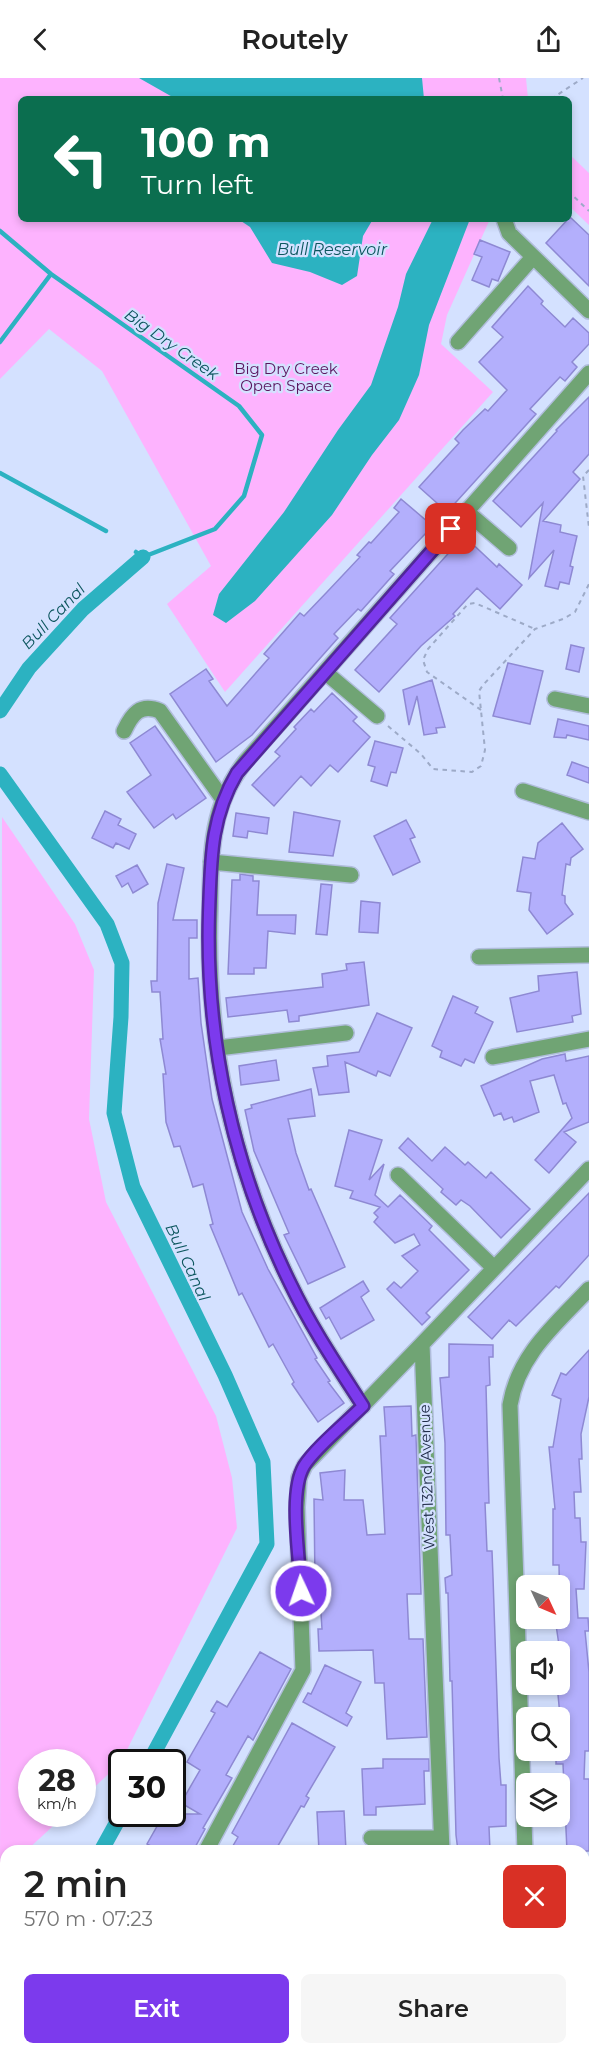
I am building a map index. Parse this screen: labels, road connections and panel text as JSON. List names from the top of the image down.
{
  "streets": {
    "street": ["West 132nd Avenue"]
  },
  "water": ["Bull Reservoir", "Big Dry Creek", "Bull Canal"],
  "parks": ["Big Dry Creek Open Space"],
  "north": "bottom right",
  "page": {
    "header": "Routely",
    "turn": ["100 m", "Turn left"],
    "speed": "28 km/h",
    "limit": "30",
    "heading": ["2 min", "570 m · 07:23"],
    "buttons": ["Exit", "Share"]
  }
}
